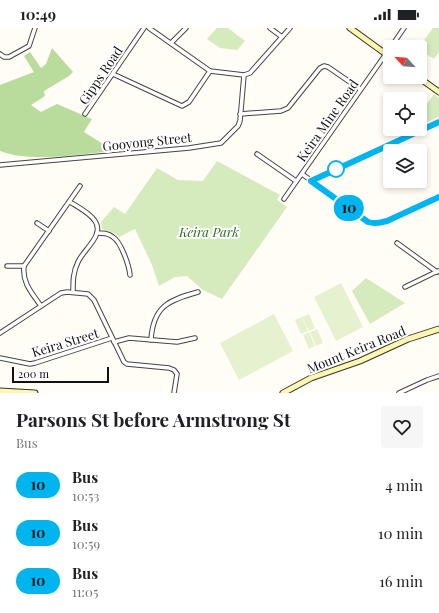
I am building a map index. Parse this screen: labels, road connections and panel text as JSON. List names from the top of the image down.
{
  "streets": {
    "main road": ["Mount Keira Road"],
    "street": [
      "Gipps Road",
      "Keira Mine Road",
      "Gooyong Street",
      "Keira Street"
    ]
  },
  "parks": ["Keira Park"],
  "lines": ["bus line 10"],
  "scale_bar": "200 m",
  "north": "top left",
  "page": {
    "status": "10:49",
    "on_map": "10",
    "scale": "200 m",
    "heading": ["Parsons St before Armstrong St", "Bus"],
    "list": [
      {
        "mark": "10",
        "name": "Bus",
        "note": "10:53",
        "value": "4 min"
      },
      {
        "mark": "10",
        "name": "Bus",
        "note": "10:59",
        "value": "10 min"
      },
      {
        "mark": "10",
        "name": "Bus",
        "note": "11:05",
        "value": "16 min"
      }
    ]
  }
}
